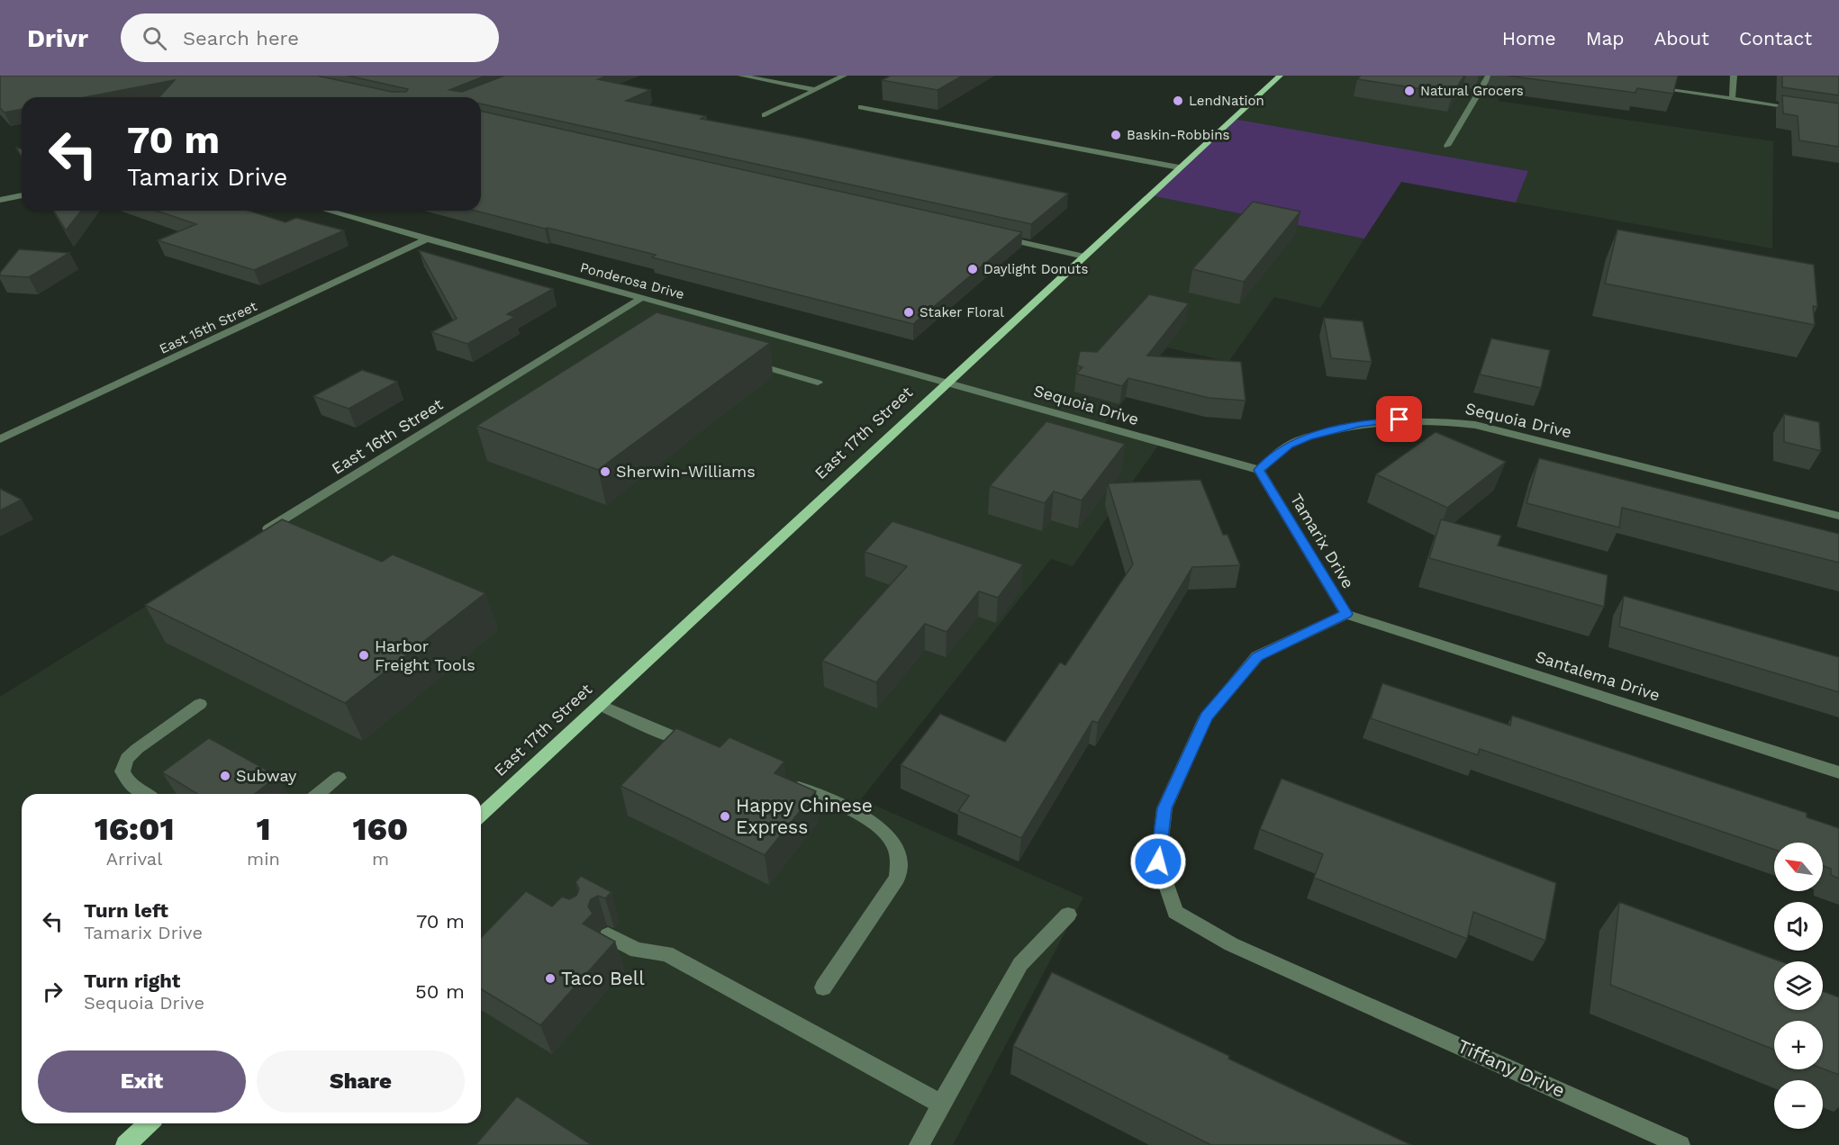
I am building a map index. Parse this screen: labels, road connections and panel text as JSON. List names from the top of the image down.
{
  "streets": {
    "main road": ["East 17th Street"],
    "street": [
      "Ponderosa Drive",
      "East 15th Street",
      "Sequoia Drive",
      "East 16th Street",
      "Tamarix Drive",
      "Santalema Drive",
      "Tiffany Drive"
    ]
  },
  "crossings": [
    ["Ponderosa Drive", "East 15th Street"],
    ["Ponderosa Drive", "Sequoia Drive"],
    ["Ponderosa Drive", "East 17th Street"],
    ["Ponderosa Drive", "East 16th Street"],
    ["Sequoia Drive", "East 17th Street"],
    ["Sequoia Drive", "Tamarix Drive"],
    ["Tamarix Drive", "Santalema Drive"],
    ["Tamarix Drive", "Tiffany Drive"]
  ],
  "places": [
    "Natural Grocers",
    "LendNation",
    "Baskin-Robbins",
    "Daylight Donuts",
    "Staker Floral",
    "Sherwin-Williams",
    "Harbor Freight Tools",
    "Subway",
    "Happy Chinese Express",
    "Taco Bell"
  ],
  "north": "top left",
  "page": {
    "header": "Drivr",
    "search": "Search here",
    "nav": [
      "Home",
      "Map",
      "About",
      "Contact"
    ],
    "turn": ["70 m", "Tamarix Drive"],
    "eta": [
      "16:01",
      "Arrival",
      "1",
      "min",
      "160",
      "m"
    ],
    "map_buttons": ["+", "−"],
    "list": [
      {
        "name": "Turn left",
        "note": "Tamarix Drive",
        "value": "70 m"
      },
      {
        "name": "Turn right",
        "note": "Sequoia Drive",
        "value": "50 m"
      }
    ],
    "buttons": ["Exit", "Share"]
  }
}
